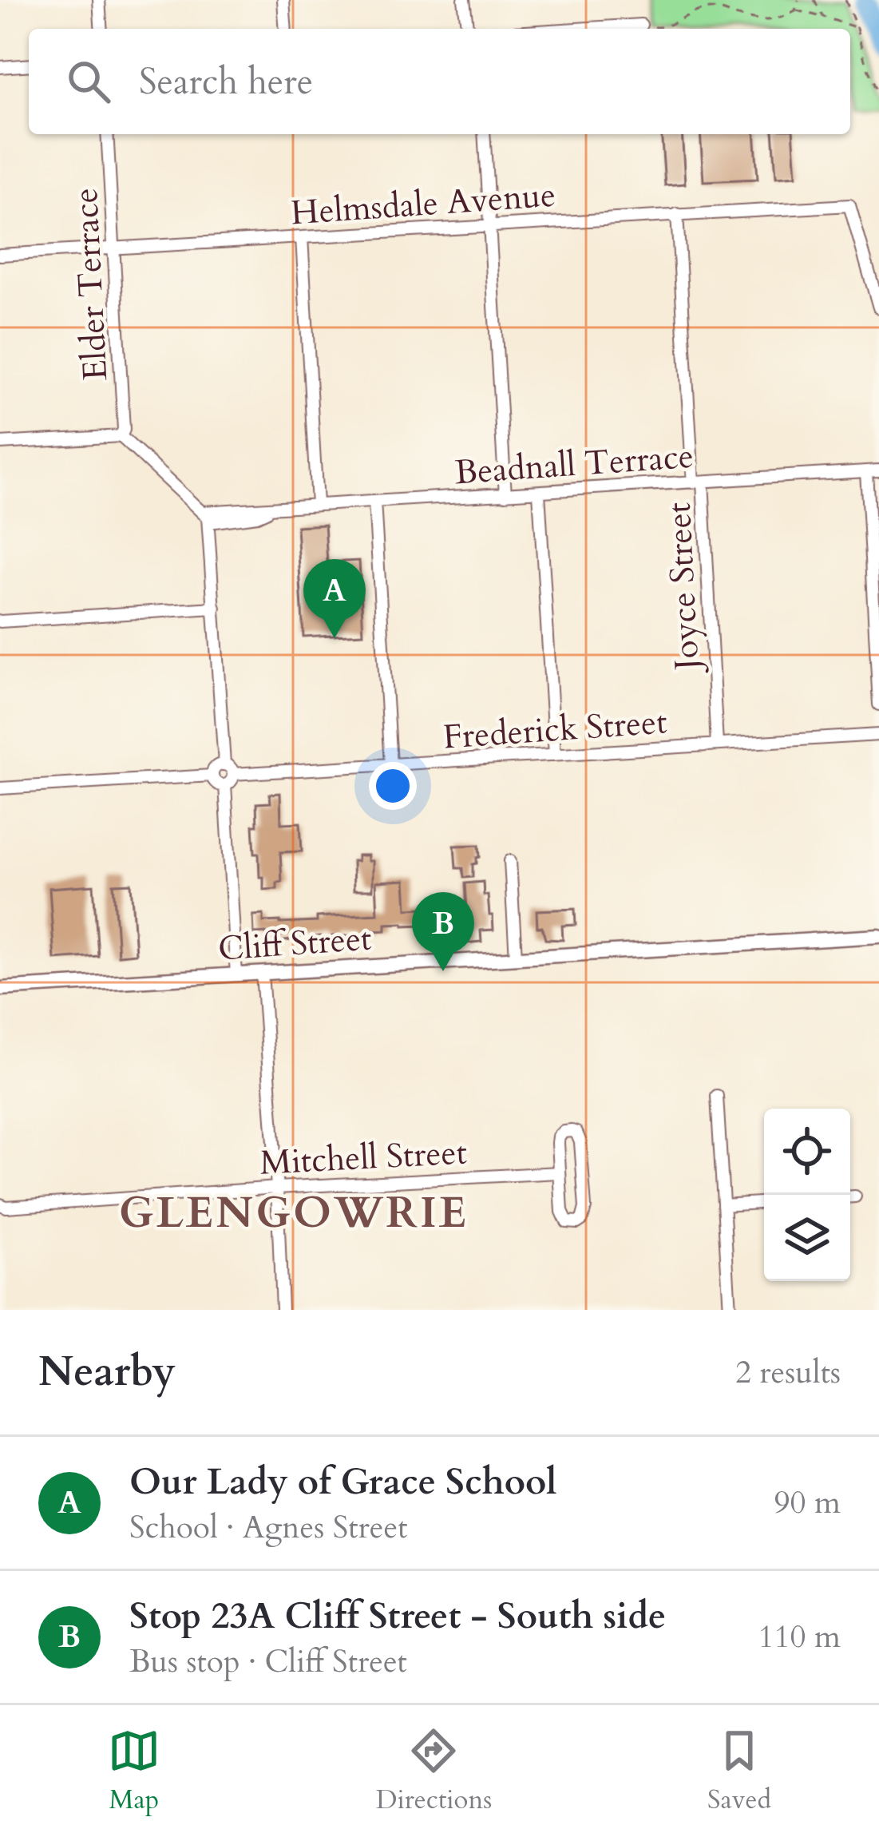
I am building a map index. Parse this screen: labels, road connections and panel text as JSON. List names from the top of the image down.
{
  "streets": {
    "street": [
      "Helmsdale Avenue",
      "Elder Terrace",
      "Beadnall Terrace",
      "Joyce Street",
      "Frederick Street",
      "Cliff Street",
      "Mitchell Street"
    ]
  },
  "crossings": [
    ["Helmsdale Avenue", "Elder Terrace"],
    ["Helmsdale Avenue", "Joyce Street"],
    ["Beadnall Terrace", "Joyce Street"],
    ["Joyce Street", "Frederick Street"]
  ],
  "districts": ["GLENGOWRIE"],
  "page": {
    "search": "Search here",
    "pins": ["A", "B"],
    "heading": ["Nearby", "2 results"],
    "list": [
      {
        "mark": "A",
        "name": "Our Lady of Grace School",
        "note": "School · Agnes Street",
        "value": "90 m"
      },
      {
        "mark": "B",
        "name": "Stop 23A Cliff Street - South side",
        "note": "Bus stop · Cliff Street",
        "value": "110 m"
      }
    ],
    "nav": ["Map", "Directions", "Saved"]
  }
}
